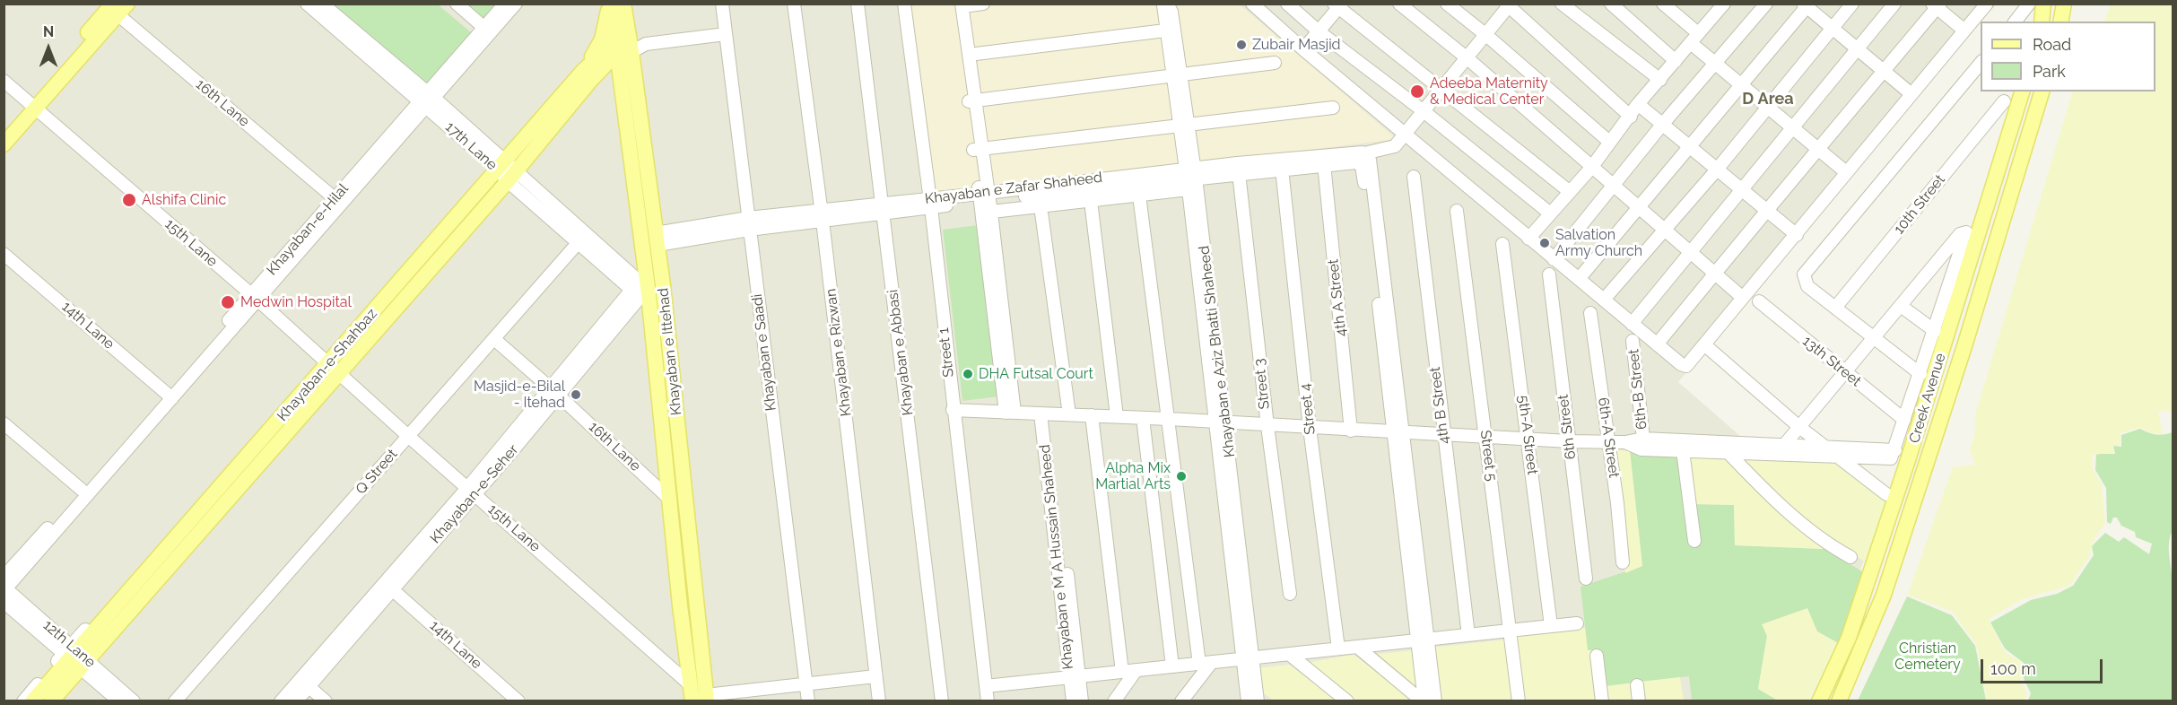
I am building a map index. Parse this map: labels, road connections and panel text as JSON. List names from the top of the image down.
{
  "streets": {
    "main road": ["Khayaban e Ittehad", "Khayaban-e-Shahbaz", "Creek Avenue"],
    "street": [
      "16th Lane",
      "17th Lane",
      "Khayaban e Zafar Shaheed",
      "10th Street",
      "Khayaban-e-Hilal",
      "15th Lane",
      "4th A Street",
      "14th Lane",
      "Khayaban e Aziz Bhatti Shaheed",
      "Khayaban e Saadi",
      "Khayaban e Rizwan",
      "Khayaban e Abbasi",
      "Street 1",
      "13th Street",
      "Street 3",
      "6th-B Street",
      "4th B Street",
      "Street 4",
      "6th Street",
      "5th-A Street",
      "6th-A Street",
      "Street 5",
      "Q Street",
      "Khayaban-e-Seher",
      "Khayaban e M A Hussain Shaheed",
      "12th Lane"
    ]
  },
  "crossings": [
    ["16th Lane", "Khayaban-e-Hilal"],
    ["16th Lane", "Khayaban e Ittehad"],
    ["16th Lane", "Q Street"],
    ["16th Lane", "Khayaban-e-Seher"],
    ["17th Lane", "Khayaban-e-Hilal"],
    ["17th Lane", "Khayaban e Ittehad"],
    ["17th Lane", "Khayaban-e-Shahbaz"],
    ["17th Lane", "Q Street"],
    ["17th Lane", "Khayaban-e-Seher"],
    ["Khayaban e Zafar Shaheed", "Khayaban e Ittehad"],
    ["Khayaban e Zafar Shaheed", "Khayaban e Saadi"],
    ["Khayaban e Zafar Shaheed", "Khayaban e Rizwan"],
    ["Khayaban e Zafar Shaheed", "Khayaban e Abbasi"],
    ["Khayaban e Zafar Shaheed", "Street 1"],
    ["Khayaban-e-Hilal", "15th Lane"],
    ["Khayaban-e-Hilal", "14th Lane"],
    ["Khayaban-e-Hilal", "12th Lane"],
    ["15th Lane", "Khayaban e Ittehad"],
    ["15th Lane", "Khayaban-e-Shahbaz"],
    ["15th Lane", "Q Street"],
    ["15th Lane", "Khayaban-e-Seher"],
    ["14th Lane", "Khayaban-e-Seher"],
    ["Khayaban e Ittehad", "Khayaban-e-Shahbaz"],
    ["Khayaban e Ittehad", "Khayaban-e-Seher"],
    ["Khayaban-e-Shahbaz", "12th Lane"]
  ],
  "districts": ["D Area"],
  "parks": ["Christian Cemetery"],
  "places": [
    "Zubair Masjid",
    "Adeeba Maternity & Medical Center",
    "Alshifa Clinic",
    "Salvation Army Church",
    "Medwin Hospital",
    "DHA Futsal Court",
    "Masjid-e-Bilal - Itehad",
    "Alpha Mix Martial Arts"
  ],
  "legend": ["Road", "Park"],
  "scale_bar": "100 m",
  "north": "top"
}
